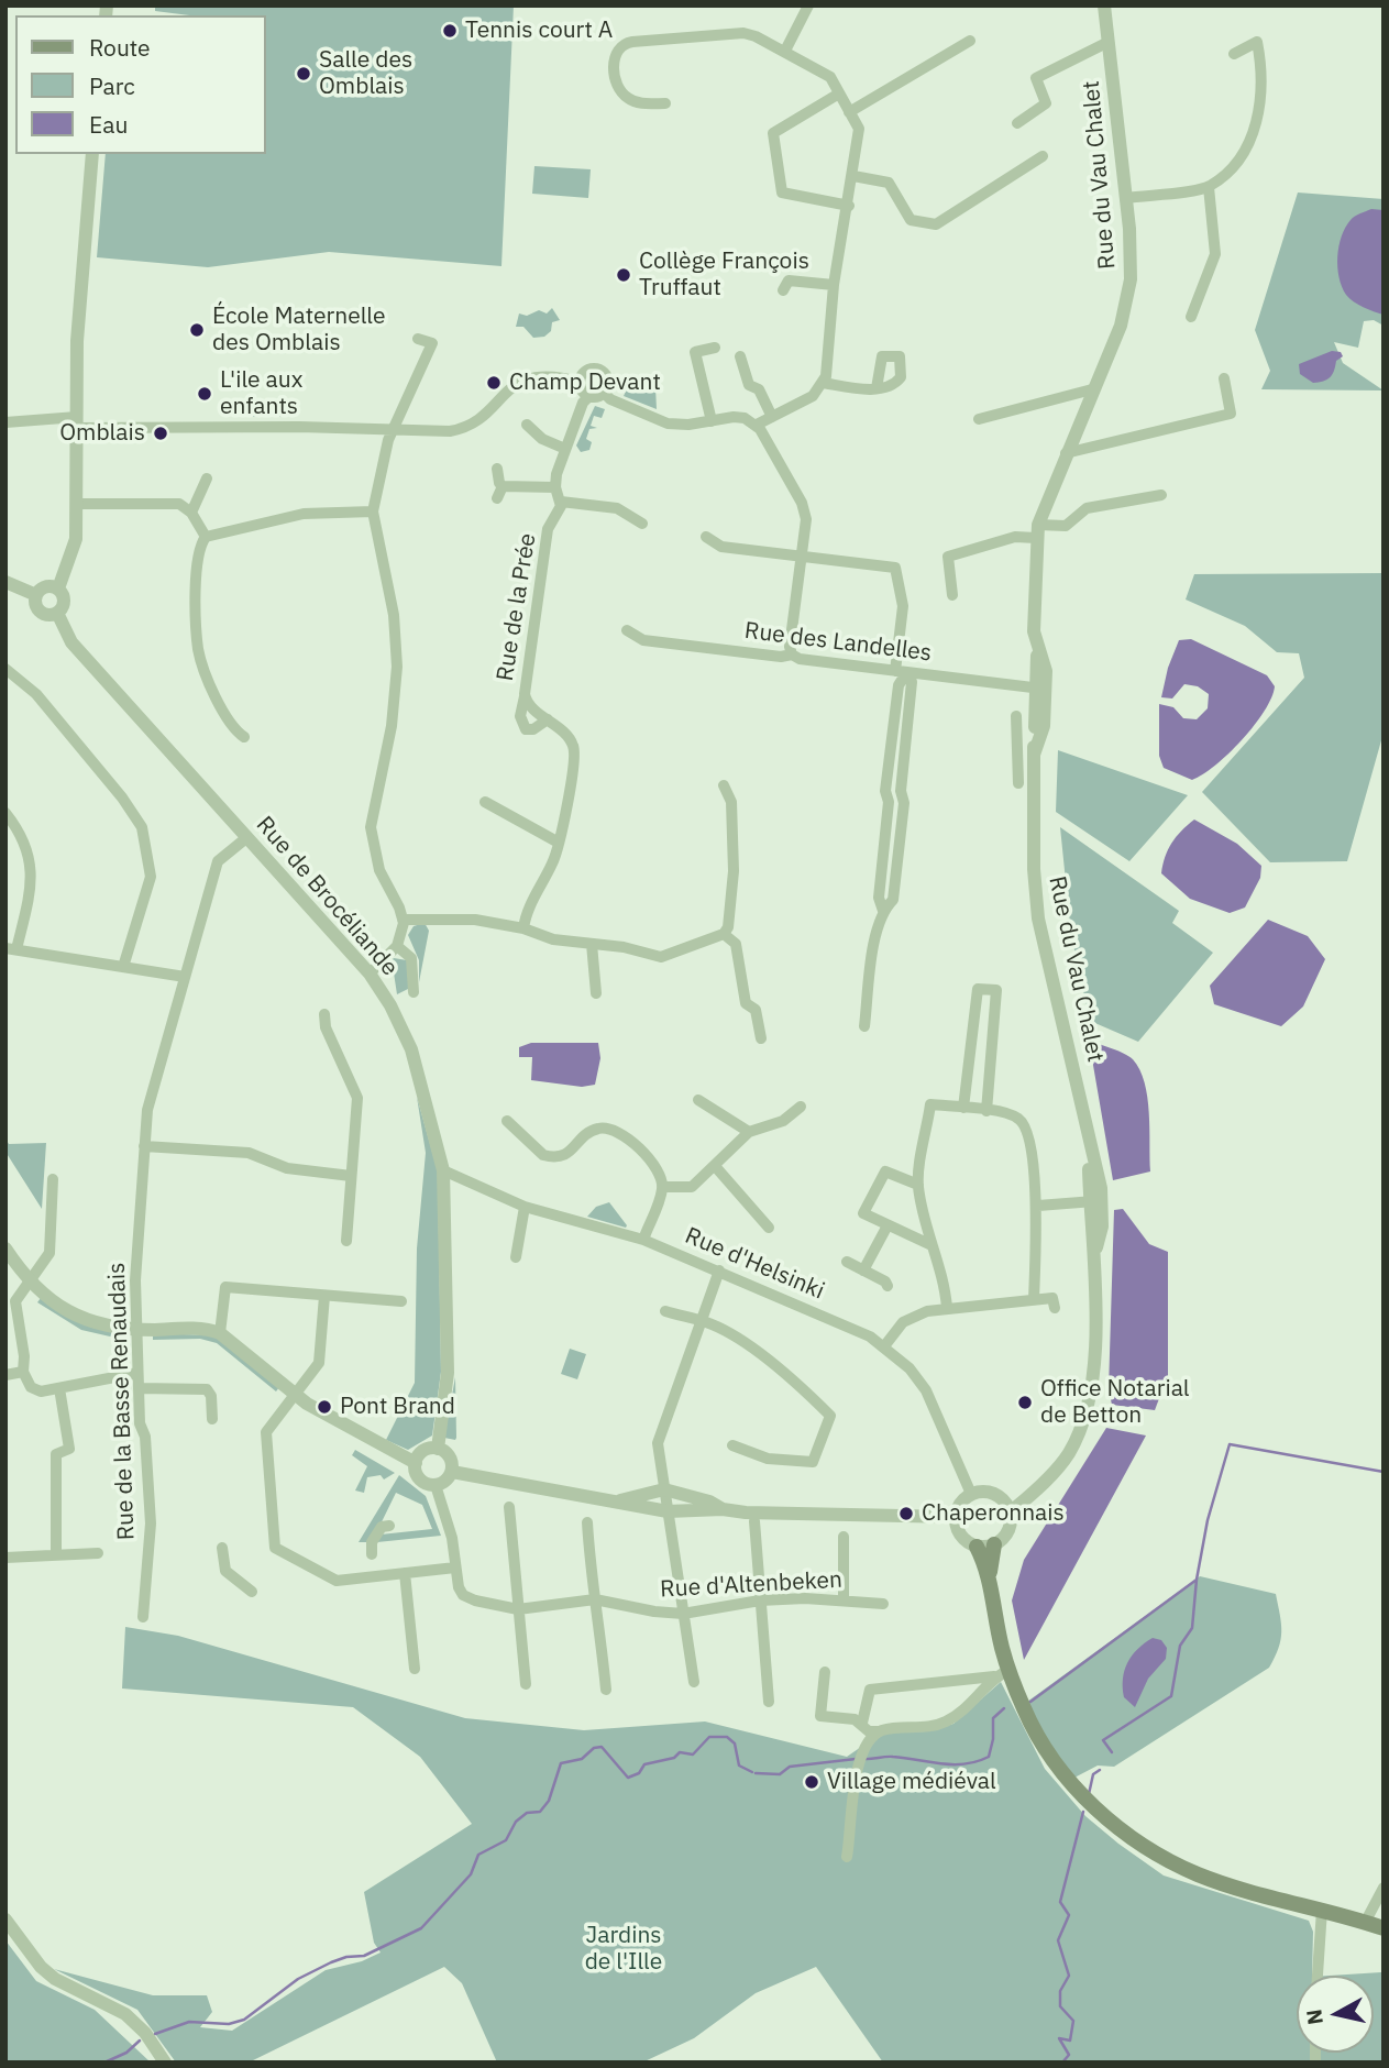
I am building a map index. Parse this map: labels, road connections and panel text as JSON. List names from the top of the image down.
{
  "streets": {
    "street": [
      "Rue du Vau Chalet",
      "Rue de la Prée",
      "Rue des Landelles",
      "Rue de Brocéliande",
      "Rue d'Helsinki",
      "Rue de la Basse Renaudais",
      "Rue d'Altenbeken"
    ]
  },
  "crossings": [
    ["Rue du Vau Chalet", "Rue des Landelles"],
    ["Rue du Vau Chalet", "Rue d'Helsinki"],
    ["Rue de Brocéliande", "Rue d'Helsinki"],
    ["Rue de Brocéliande", "Rue de la Basse Renaudais"],
    ["Rue de Brocéliande", "Rue d'Altenbeken"]
  ],
  "parks": ["Jardins de l'Ille"],
  "places": [
    "Tennis court A",
    "Salle des Omblais",
    "Collège François Truffaut",
    "École Maternelle des Omblais",
    "Champ Devant",
    "L'ile aux enfants",
    "Omblais",
    "Office Notarial de Betton",
    "Pont Brand",
    "Chaperonnais",
    "Village médiéval"
  ],
  "legend": ["Route", "Parc", "Eau"],
  "north": "left"
}
